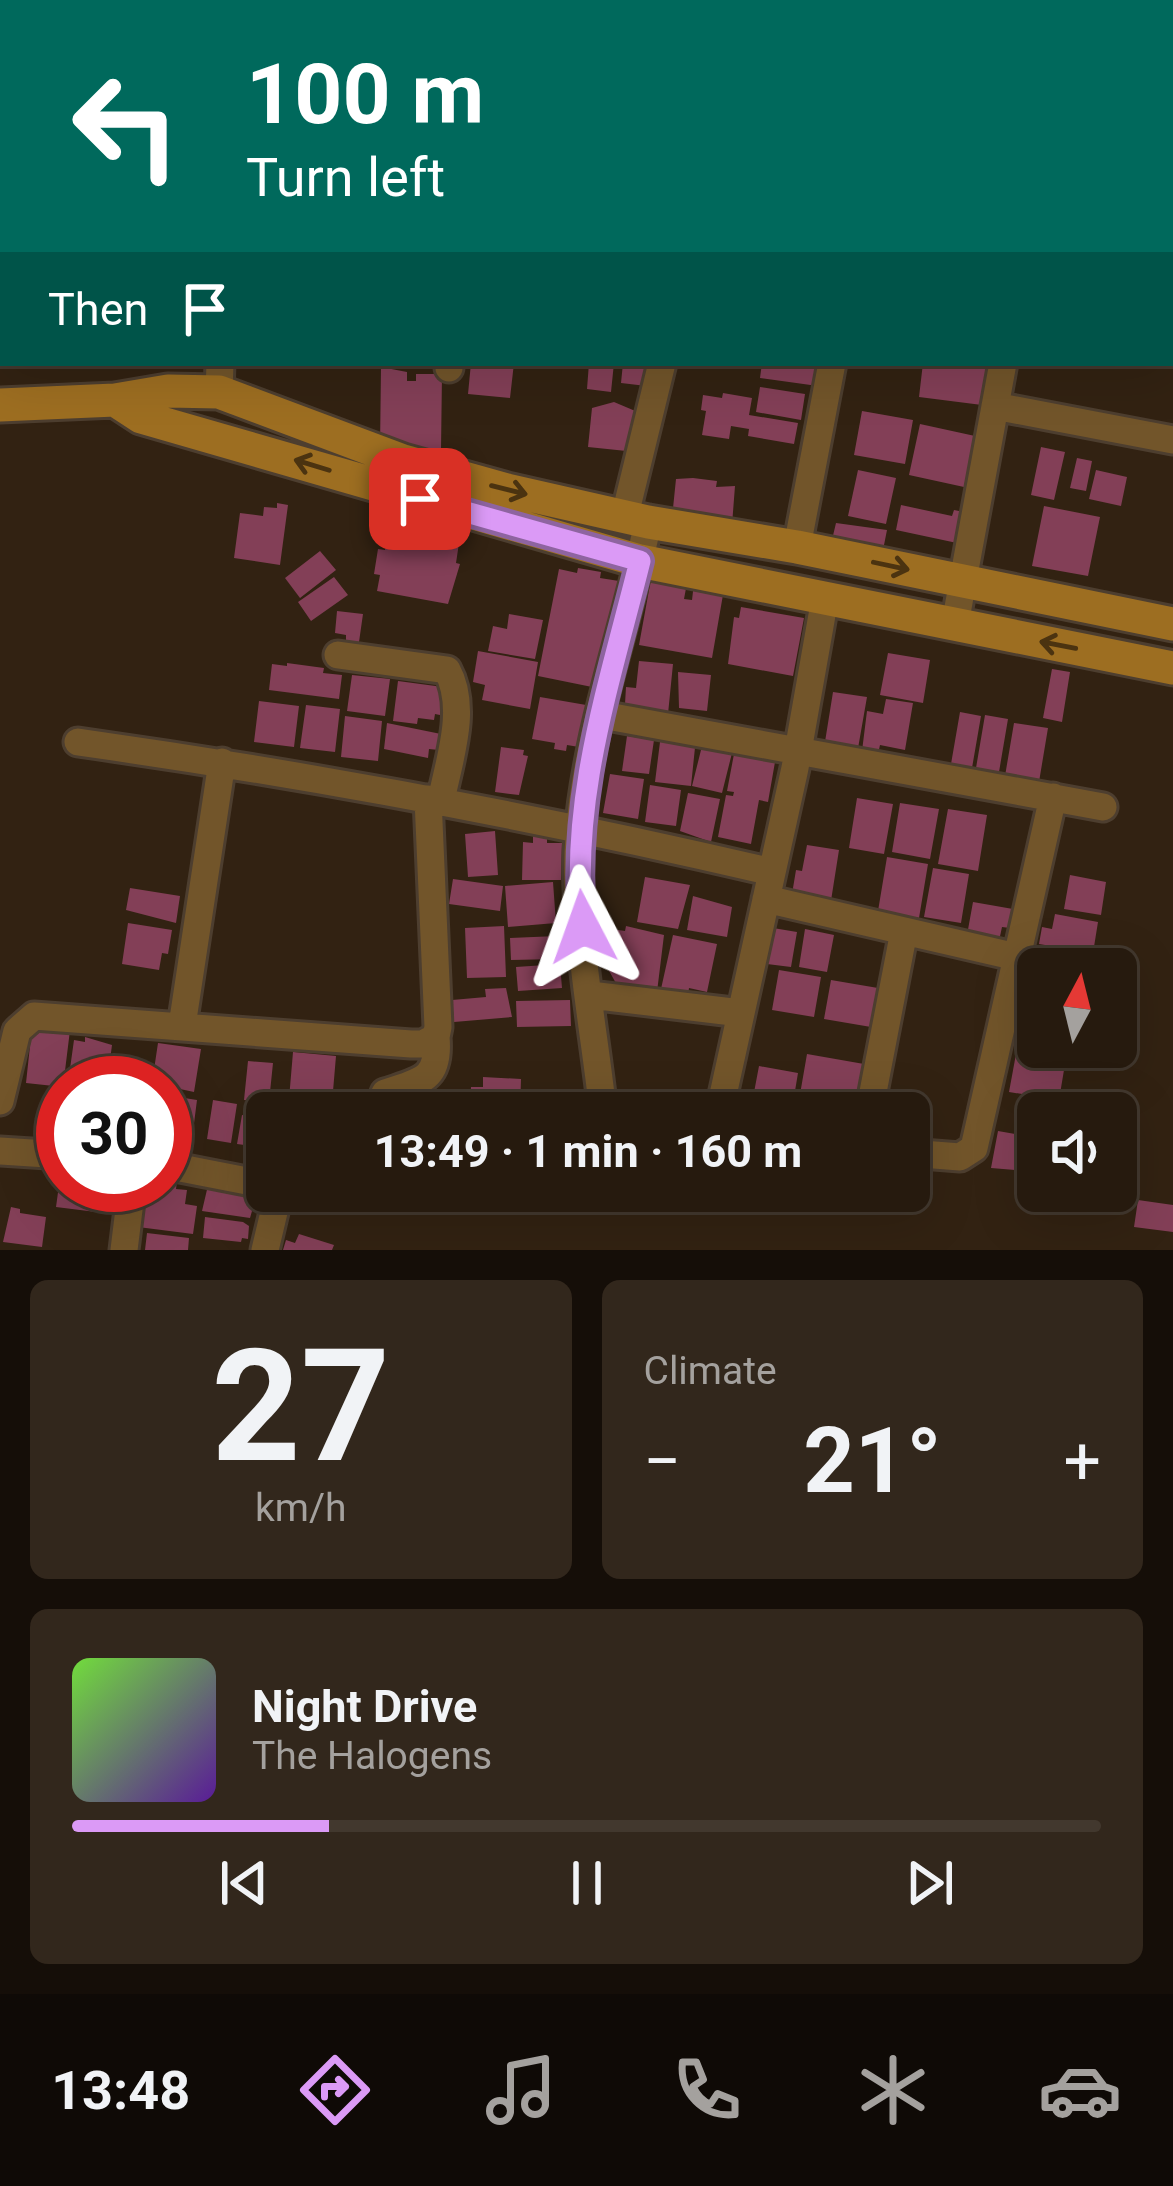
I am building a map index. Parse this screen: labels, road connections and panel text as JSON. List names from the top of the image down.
{
  "north": "top",
  "page": {
    "turn": ["100 m", "Turn left"],
    "then": "Then",
    "limit": "30",
    "trip": "13:49 · 1 min · 160 m",
    "tile": [
      ["27", "km/h"],
      "Climate"
    ],
    "heat": ["−", "21°", "+"],
    "song": ["Night Drive", "The Halogens"],
    "tabs": "13:48"
  }
}
